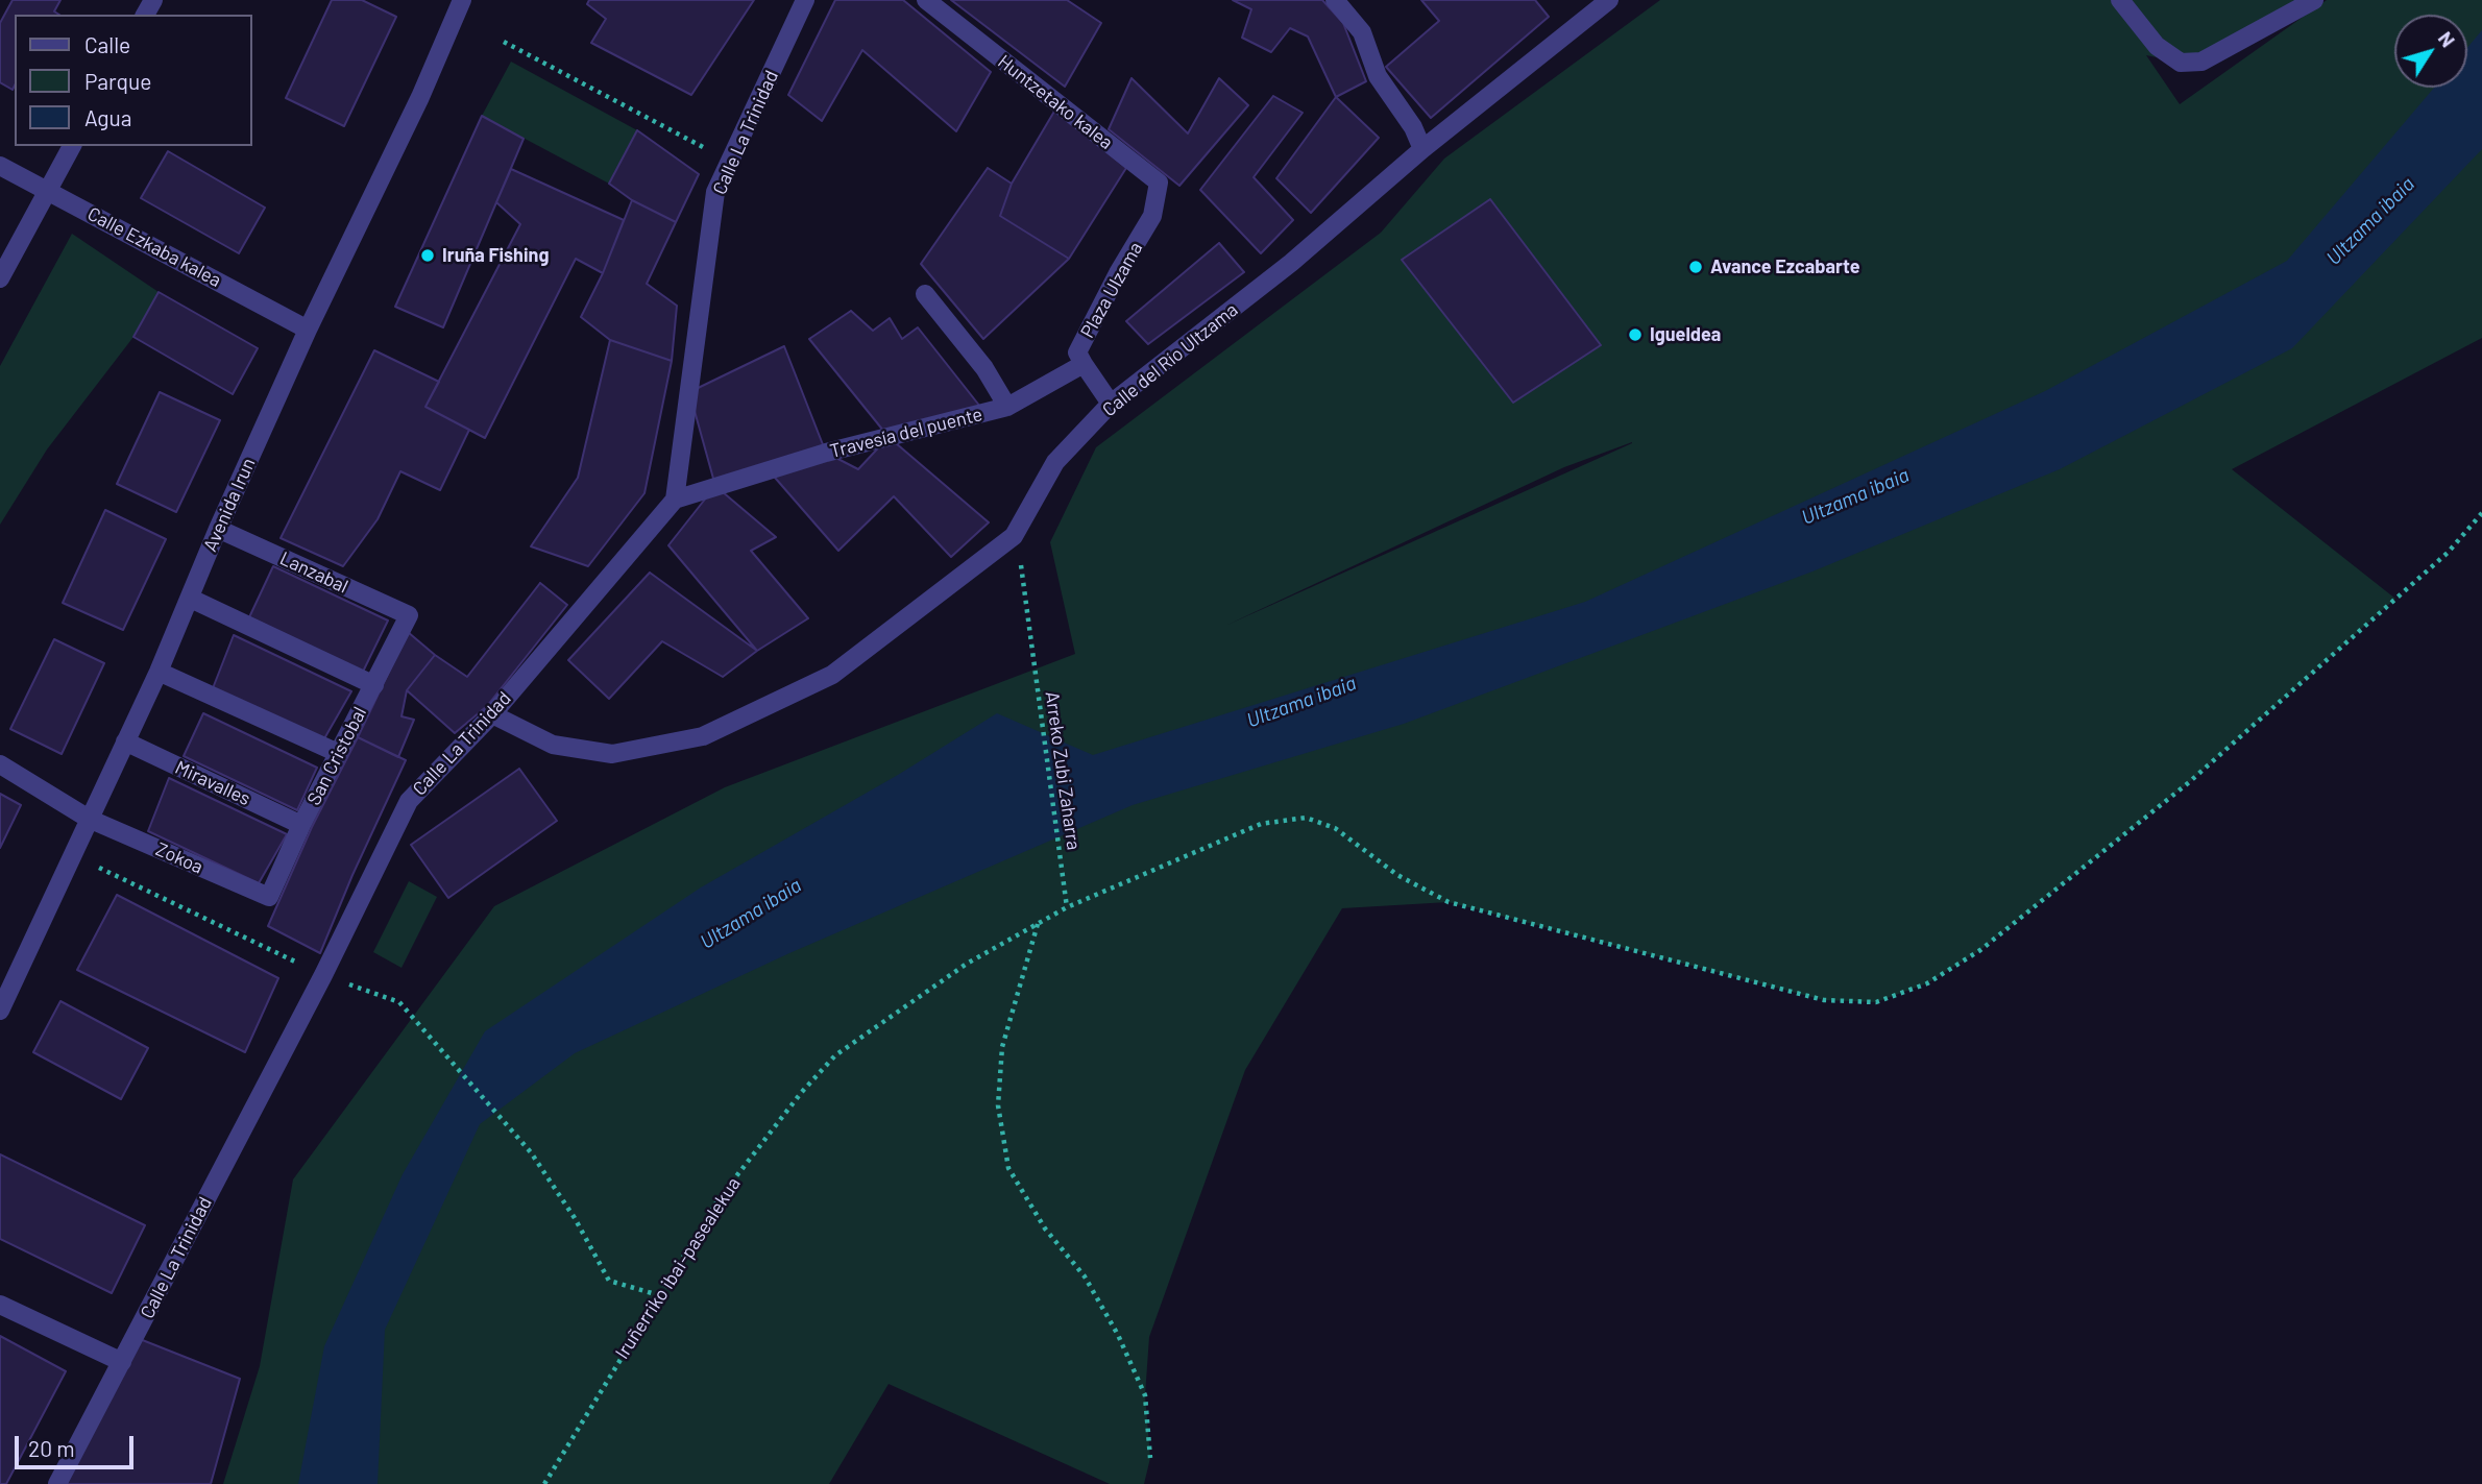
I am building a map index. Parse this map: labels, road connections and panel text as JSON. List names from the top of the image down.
{
  "streets": {
    "street": [
      "Huntzetako kalea",
      "Calle La Trinidad",
      "Calle Ezkaba kalea",
      "Plaza Ulzama",
      "Calle del Río Ultzama",
      "Travesía del puente",
      "Avenida Irun",
      "Lanzabal",
      "San Cristobal",
      "Miravalles",
      "Zokoa"
    ],
    "path": ["Arreko Zubi Zaharra", "Iruñerriko ibai-pasealekua"]
  },
  "crossings": [
    ["Huntzetako kalea", "Plaza Ulzama"],
    ["Calle La Trinidad", "Calle del Río Ultzama"],
    ["Calle La Trinidad", "Travesía del puente"],
    ["Calle Ezkaba kalea", "Avenida Irun"],
    ["Plaza Ulzama", "Travesía del puente"],
    ["Calle del Río Ultzama", "Arreko Zubi Zaharra"],
    ["Avenida Irun", "Lanzabal"],
    ["Avenida Irun", "Miravalles"],
    ["Avenida Irun", "Zokoa"],
    ["Lanzabal", "San Cristobal"],
    ["San Cristobal", "Miravalles"],
    ["San Cristobal", "Zokoa"],
    ["Arreko Zubi Zaharra", "Iruñerriko ibai-pasealekua"]
  ],
  "water": ["Ultzama ibaia"],
  "places": ["Iruña Fishing", "Avance Ezcabarte", "Igueldea"],
  "legend": ["Calle", "Parque", "Agua"],
  "scale_bar": "20 m",
  "north": "top right"
}
